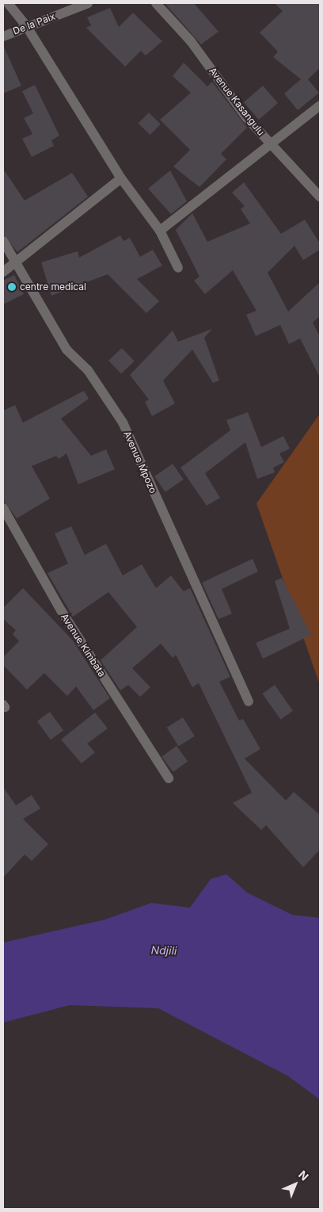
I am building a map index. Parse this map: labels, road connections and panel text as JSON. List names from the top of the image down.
{
  "streets": {
    "street": [
      "De la Paix",
      "Avenue Kasangulu",
      "Avenue Mpozo",
      "Avenue Kimbata"
    ]
  },
  "water": ["Ndjili"],
  "places": ["centre medical"],
  "north": "top right"
}
